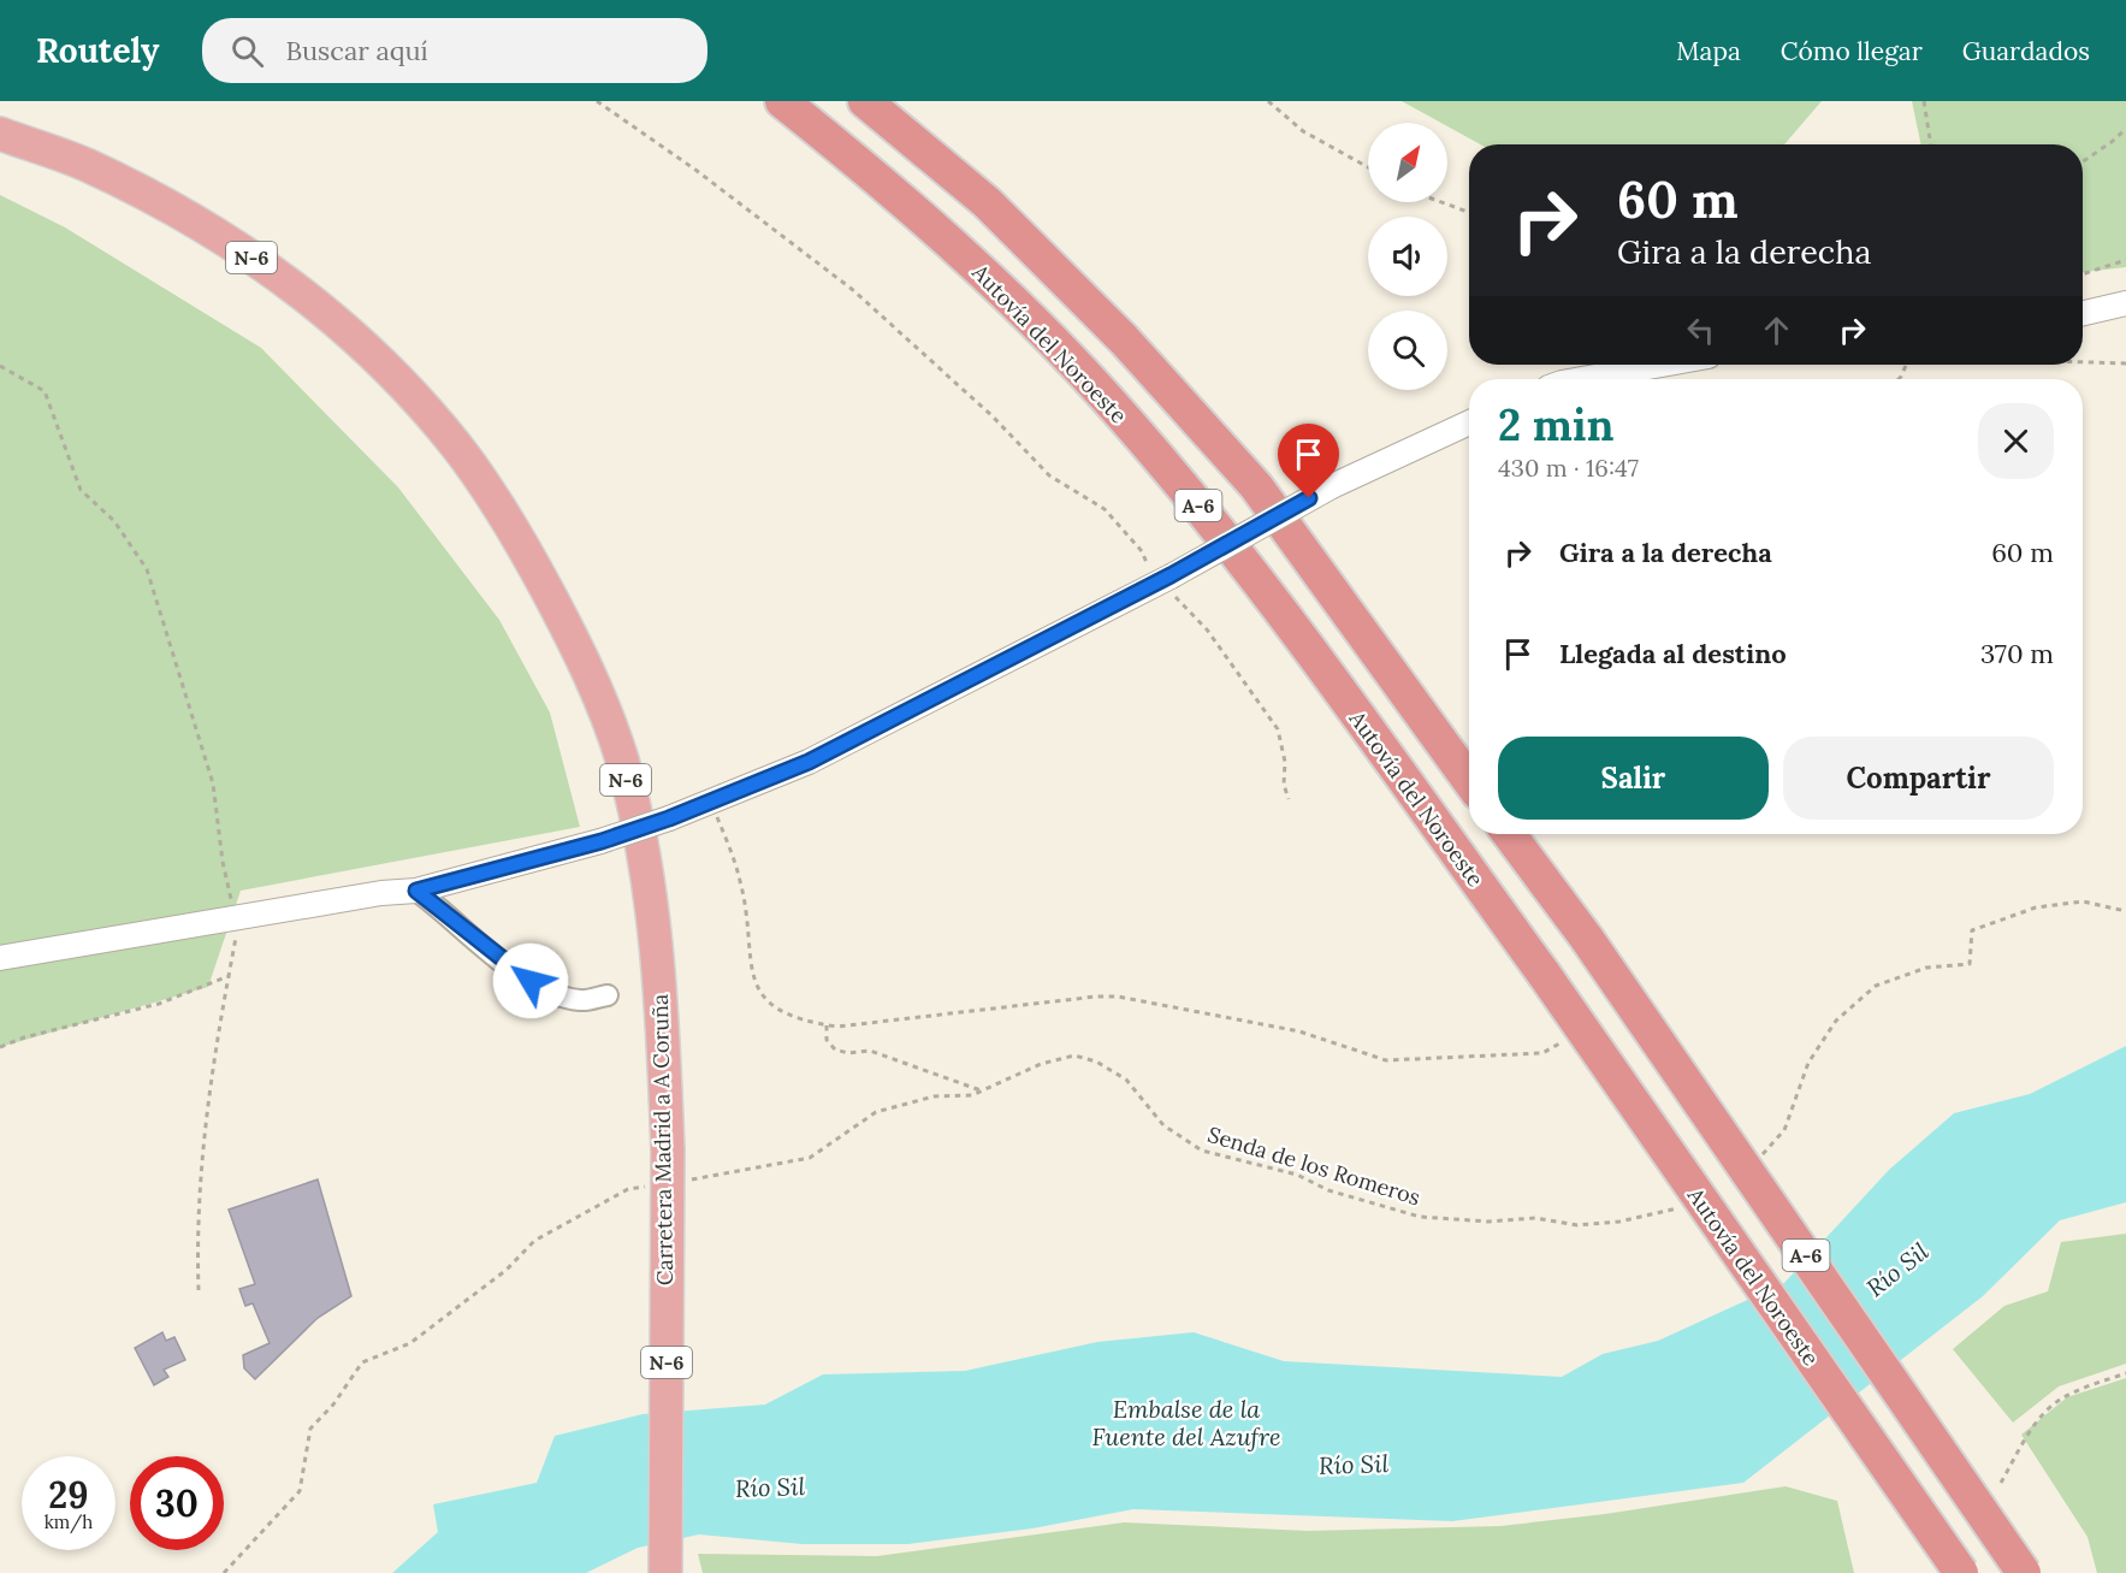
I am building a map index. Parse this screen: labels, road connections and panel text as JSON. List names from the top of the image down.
{
  "streets": {
    "highway": [
      "N-6",
      "Autovía del Noroeste",
      "A-6",
      "Carretera Madrid a A Coruña"
    ],
    "path": ["Senda de los Romeros"]
  },
  "water": ["Río Sil", "Embalse de la Fuente del Azufre"],
  "north": "top right",
  "page": {
    "header": "Routely",
    "search": "Buscar aquí",
    "nav": ["Mapa", "Cómo llegar", "Guardados"],
    "turn": ["60 m", "Gira a la derecha"],
    "heading": ["2 min", "430 m · 16:47"],
    "list": [
      {
        "name": "Gira a la derecha",
        "value": "60 m"
      },
      {
        "name": "Llegada al destino",
        "value": "370 m"
      }
    ],
    "buttons": ["Salir", "Compartir"],
    "speed": "29 km/h",
    "limit": "30"
  }
}
